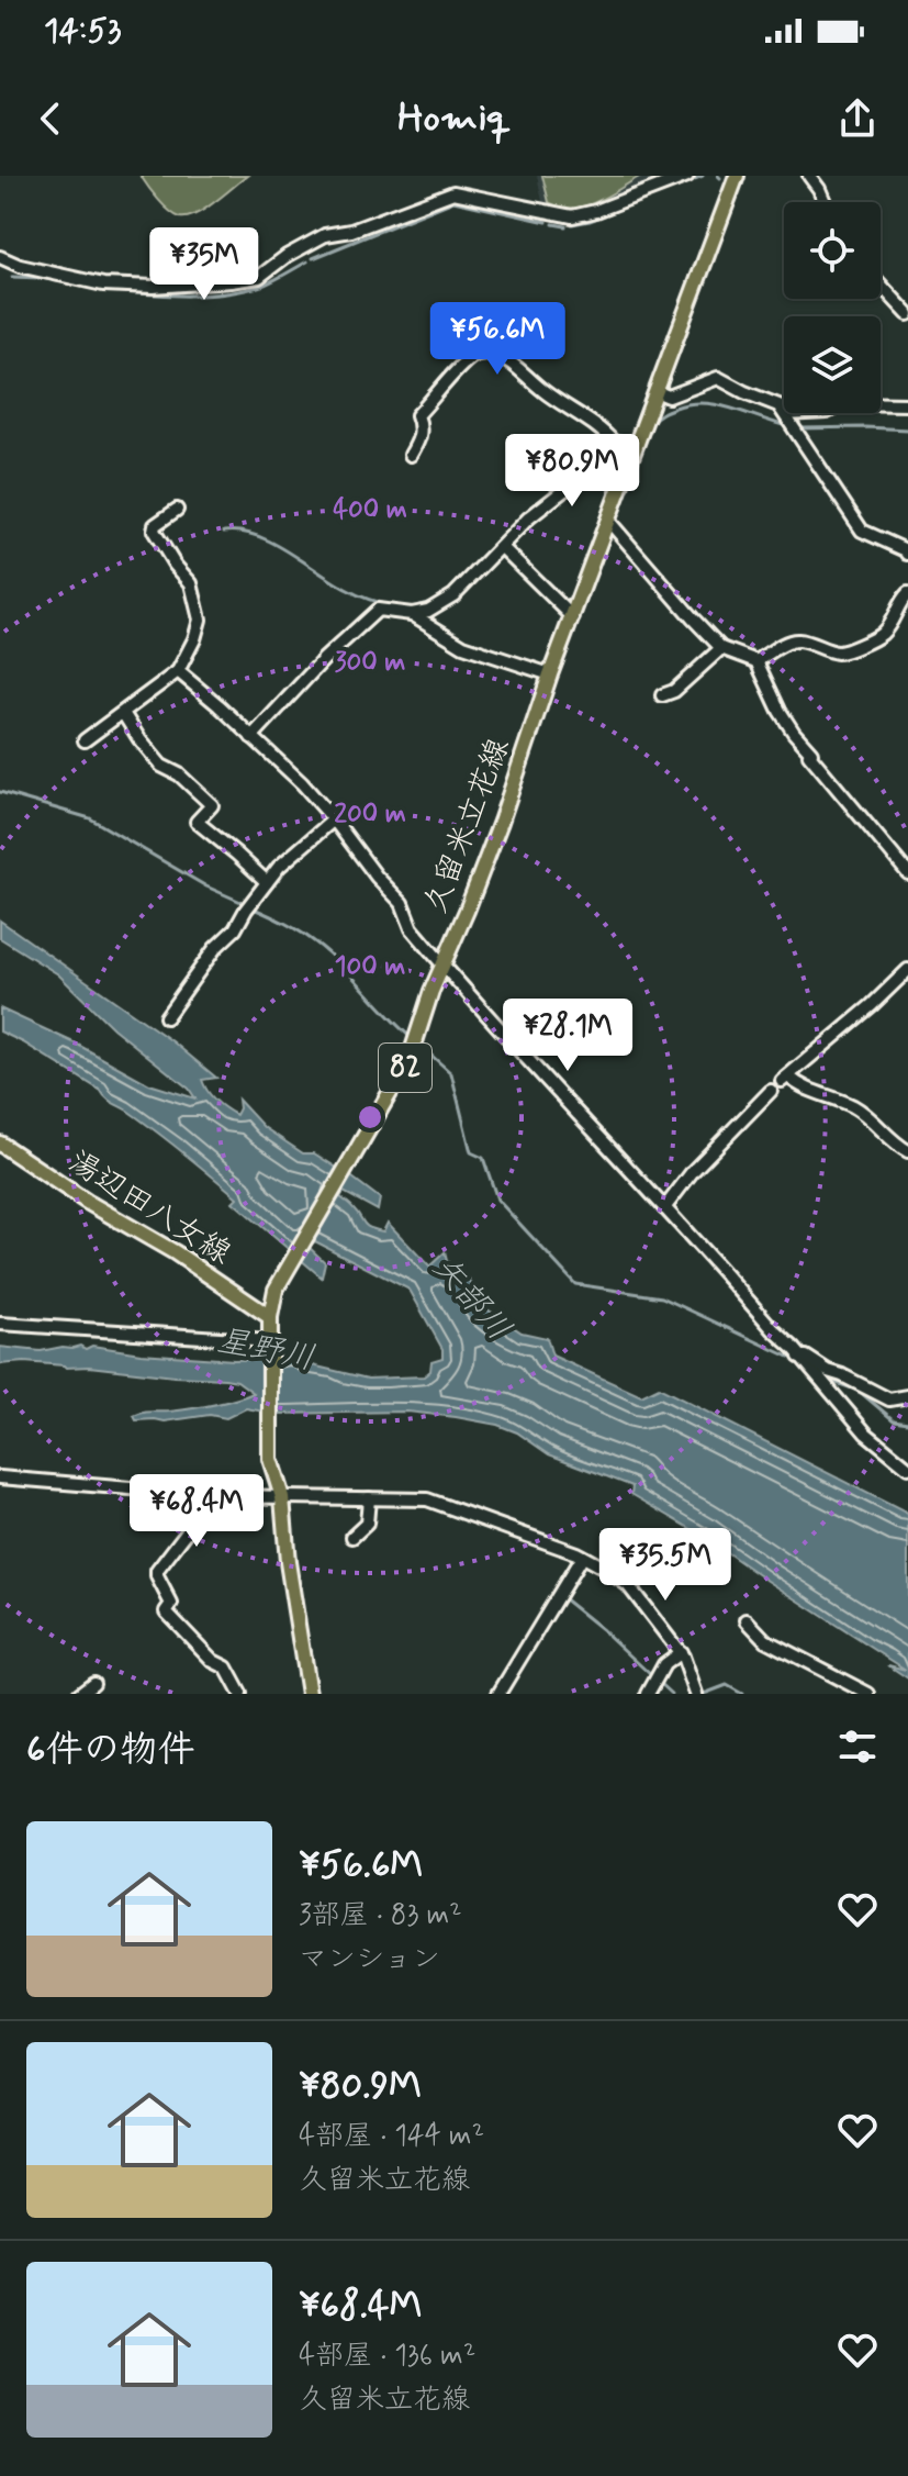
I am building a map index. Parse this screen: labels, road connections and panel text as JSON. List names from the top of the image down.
{
  "streets": {
    "main road": ["久留米立花線", "82", "湯辺田八女線"]
  },
  "crossings": [
    ["久留米立花線", "湯辺田八女線"]
  ],
  "water": ["矢部川", "星野川"],
  "page": {
    "status": "14:53",
    "header": "Homiq",
    "price": [
      "¥35M",
      "¥56.6M",
      "¥80.9M",
      "¥28.1M",
      "¥68.4M",
      "¥35.5M"
    ],
    "heading": "6件の物件",
    "list": [
      {
        "name": "¥56.6M",
        "note": "3部屋 · 83 m² · マンション"
      },
      {
        "name": "¥80.9M",
        "note": "4部屋 · 144 m² · 久留米立花線"
      },
      {
        "name": "¥68.4M",
        "note": "4部屋 · 136 m² · 久留米立花線"
      }
    ]
  },
  "rings": [
    "400 m",
    "300 m",
    "200 m",
    "100 m"
  ]
}
